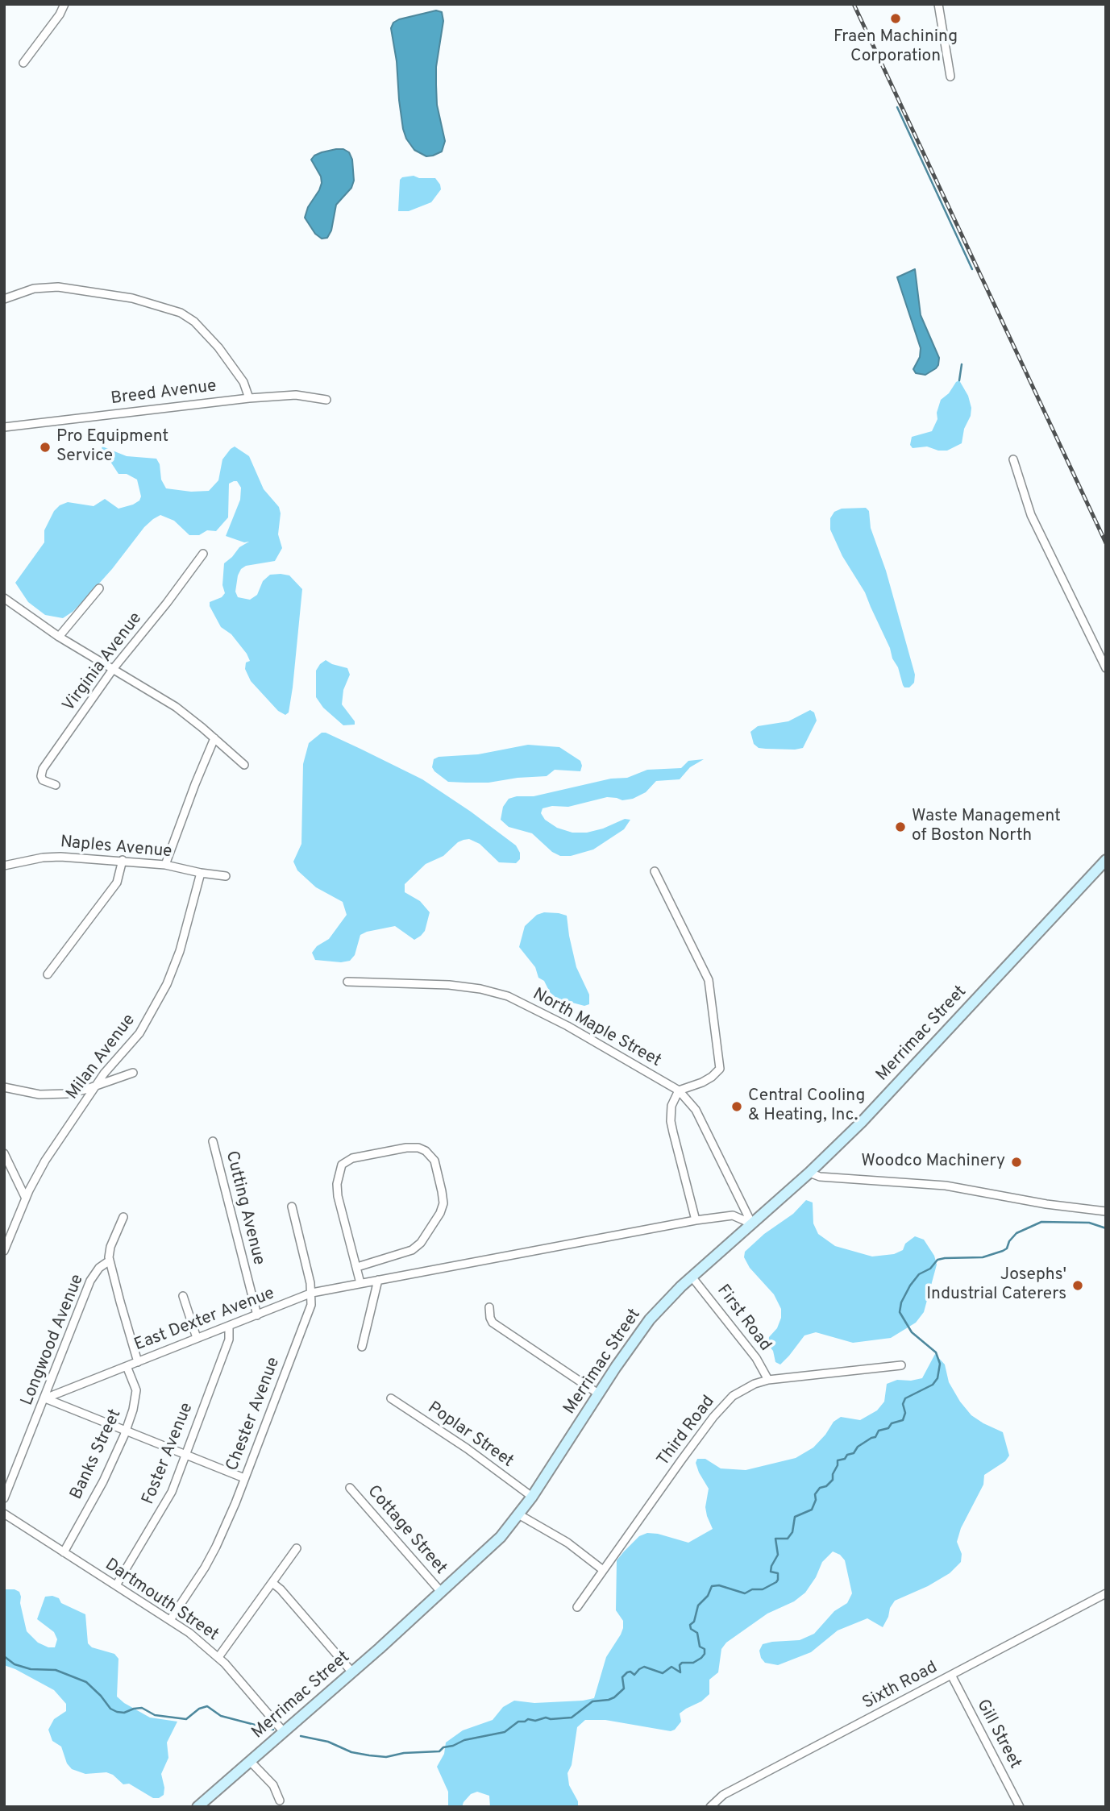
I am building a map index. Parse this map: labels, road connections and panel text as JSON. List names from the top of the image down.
{
  "streets": {
    "main road": ["Merrimac Street"],
    "street": [
      "Breed Avenue",
      "Virginia Avenue",
      "Naples Avenue",
      "North Maple Street",
      "Milan Avenue",
      "Cutting Avenue",
      "First Road",
      "East Dexter Avenue",
      "Longwood Avenue",
      "Chester Avenue",
      "Third Road",
      "Poplar Street",
      "Foster Avenue",
      "Banks Street",
      "Cottage Street",
      "Dartmouth Street",
      "Sixth Road",
      "Gill Street"
    ]
  },
  "crossings": [
    ["Naples Avenue", "Milan Avenue"],
    ["North Maple Street", "Merrimac Street"],
    ["Merrimac Street", "First Road"],
    ["Merrimac Street", "Poplar Street"],
    ["Merrimac Street", "Cottage Street"],
    ["Merrimac Street", "Dartmouth Street"],
    ["Cutting Avenue", "East Dexter Avenue"],
    ["First Road", "Third Road"],
    ["East Dexter Avenue", "Longwood Avenue"],
    ["East Dexter Avenue", "Chester Avenue"],
    ["East Dexter Avenue", "Foster Avenue"],
    ["East Dexter Avenue", "Banks Street"],
    ["Chester Avenue", "Dartmouth Street"],
    ["Foster Avenue", "Dartmouth Street"],
    ["Banks Street", "Dartmouth Street"],
    ["Sixth Road", "Gill Street"]
  ],
  "places": [
    "Fraen Machining Corporation",
    "Pro Equipment Service",
    "Waste Management of Boston North",
    "Central Cooling & Heating, Inc.",
    "Woodco Machinery",
    "Josephs' Industrial Caterers"
  ]
}
